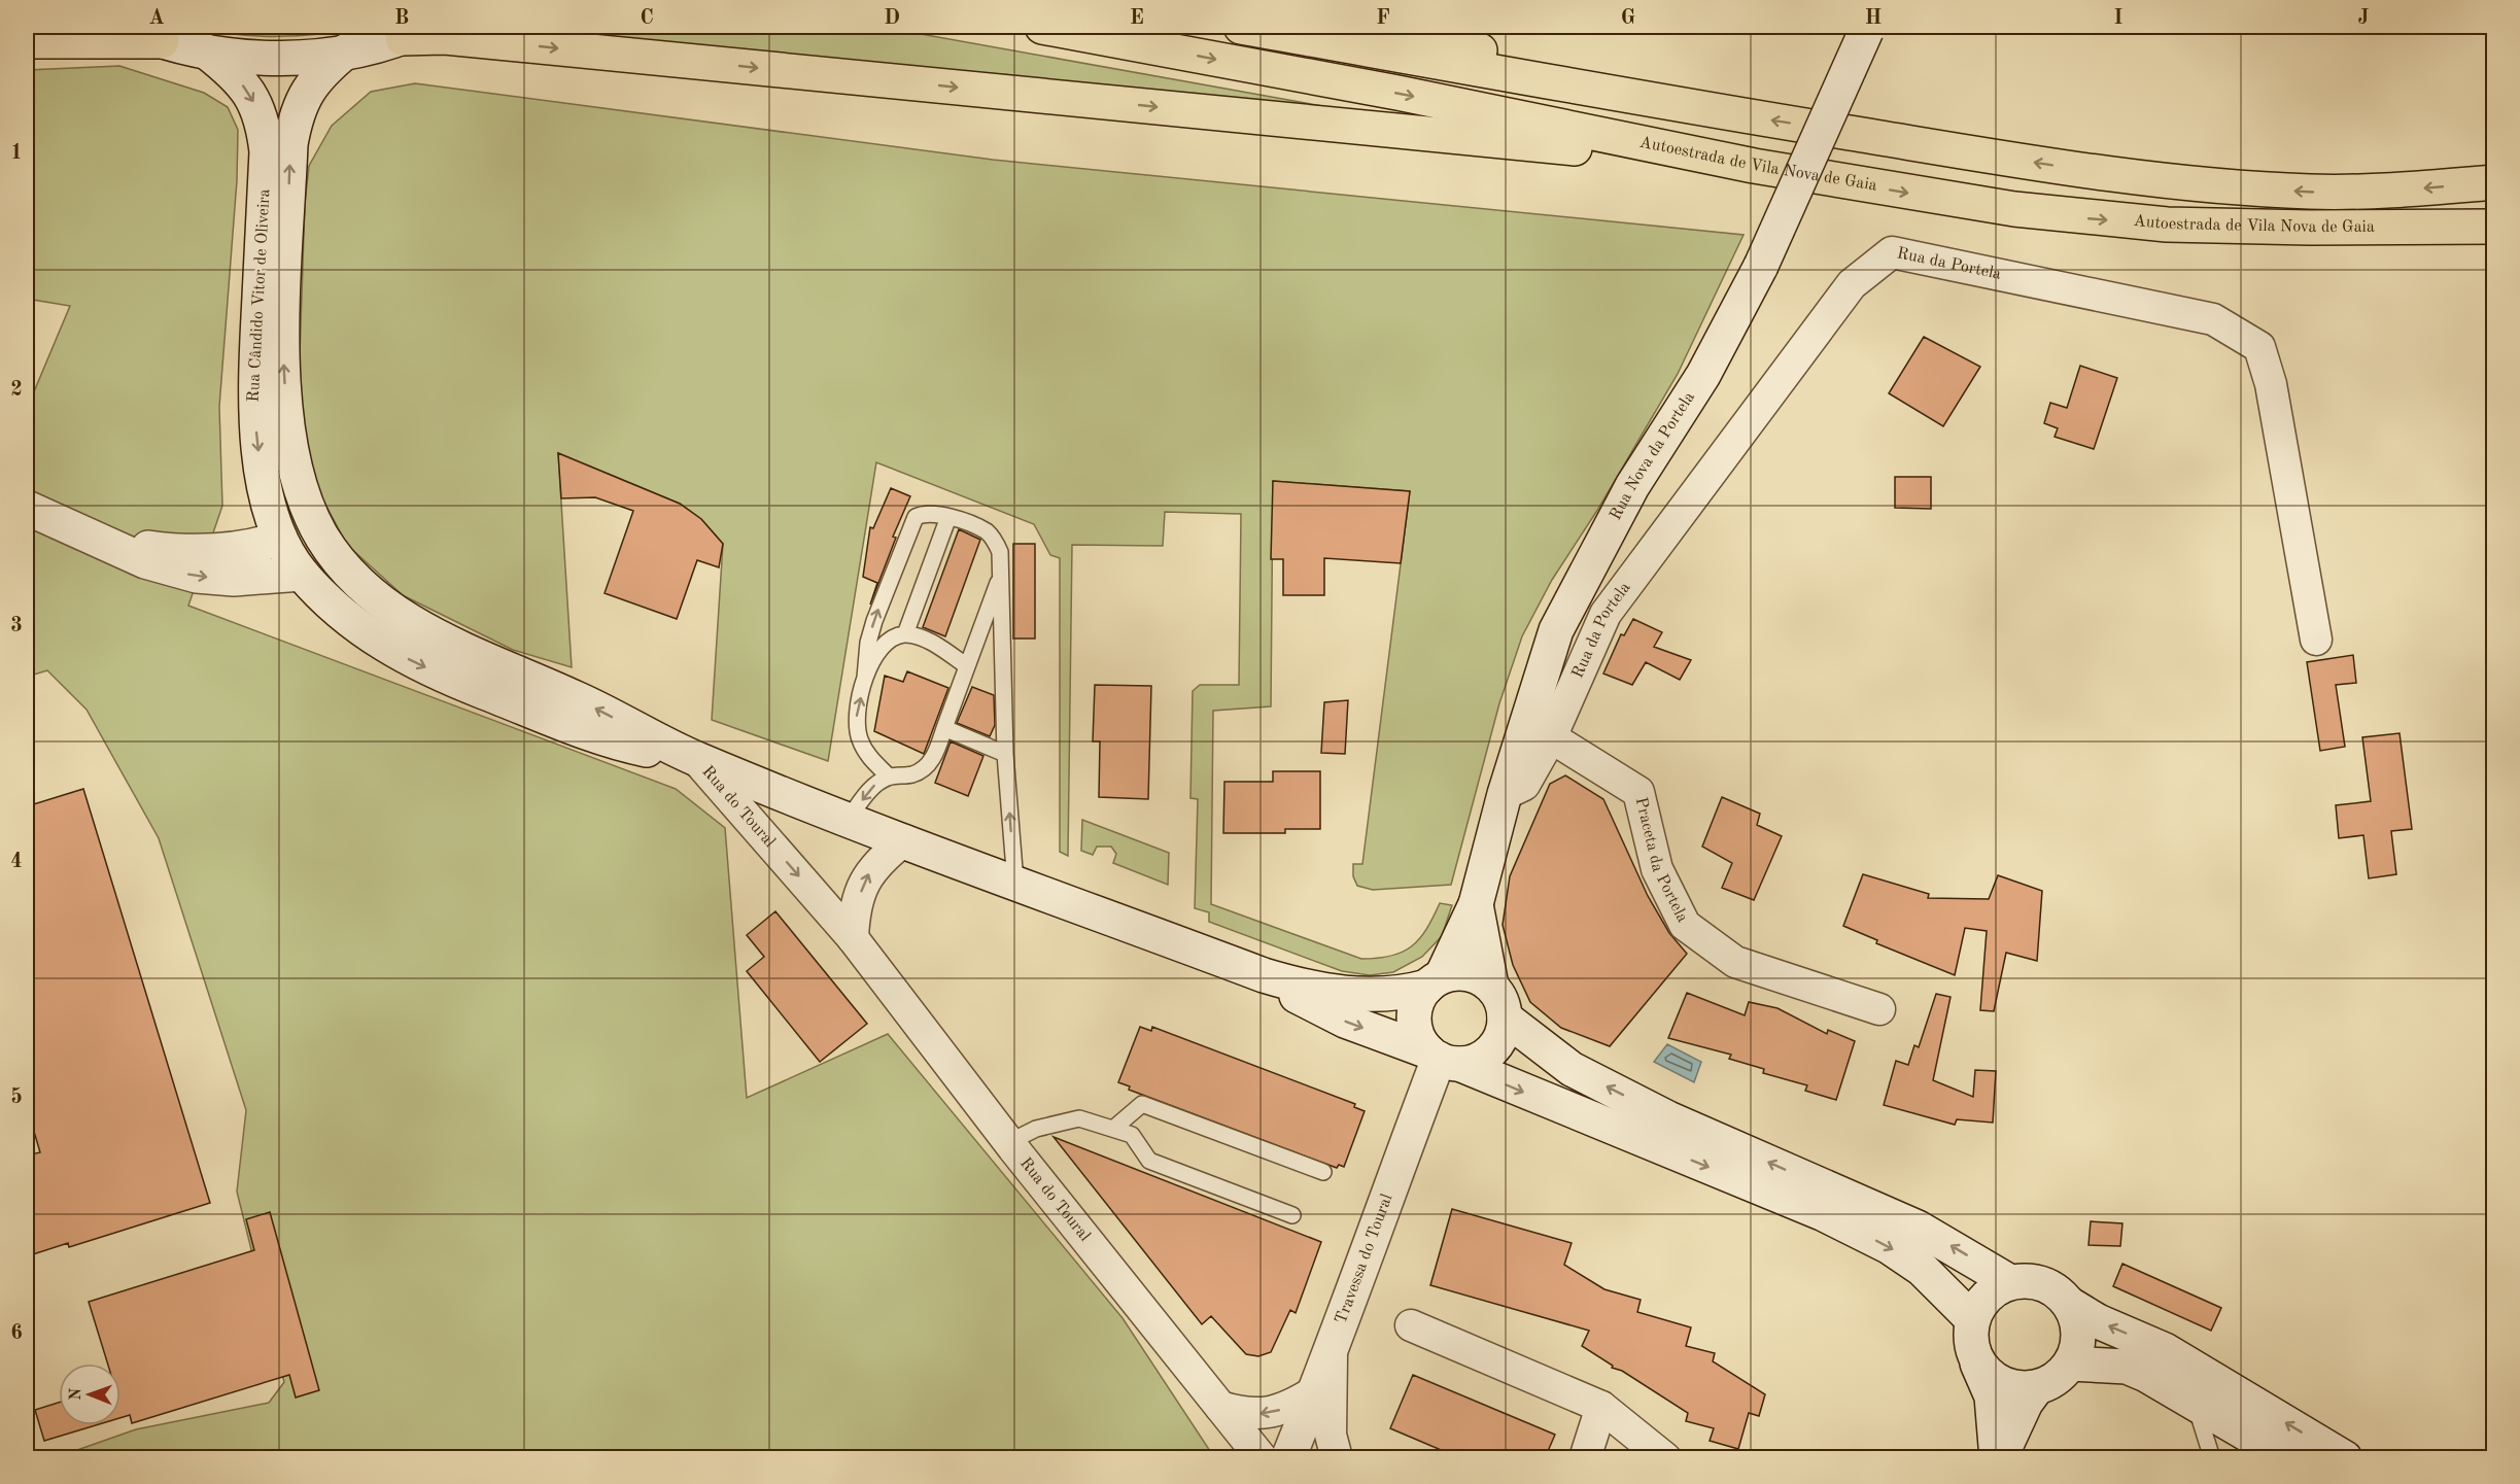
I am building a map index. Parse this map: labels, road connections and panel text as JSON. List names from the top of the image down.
{
  "streets": {
    "highway": ["Autoestrada de Vila Nova de Gaia"],
    "main road": ["Rua Cândido Vitor de Oliveira", "Rua Nova da Portela", "Travessa do Toural"],
    "street": ["Rua da Portela", "Rua do Toural", "Praceta da Portela"]
  },
  "crossings": [
    ["Rua da Portela", "Rua Nova da Portela"],
    ["Rua da Portela", "Praceta da Portela"],
    ["Rua Nova da Portela", "Travessa do Toural"]
  ],
  "north": "left",
  "grid": {
    "columns": [
      "A",
      "B",
      "C",
      "D",
      "E",
      "F",
      "G",
      "H",
      "I",
      "J"
    ],
    "rows": [
      "1",
      "2",
      "3",
      "4",
      "5",
      "6"
    ]
  }
}
